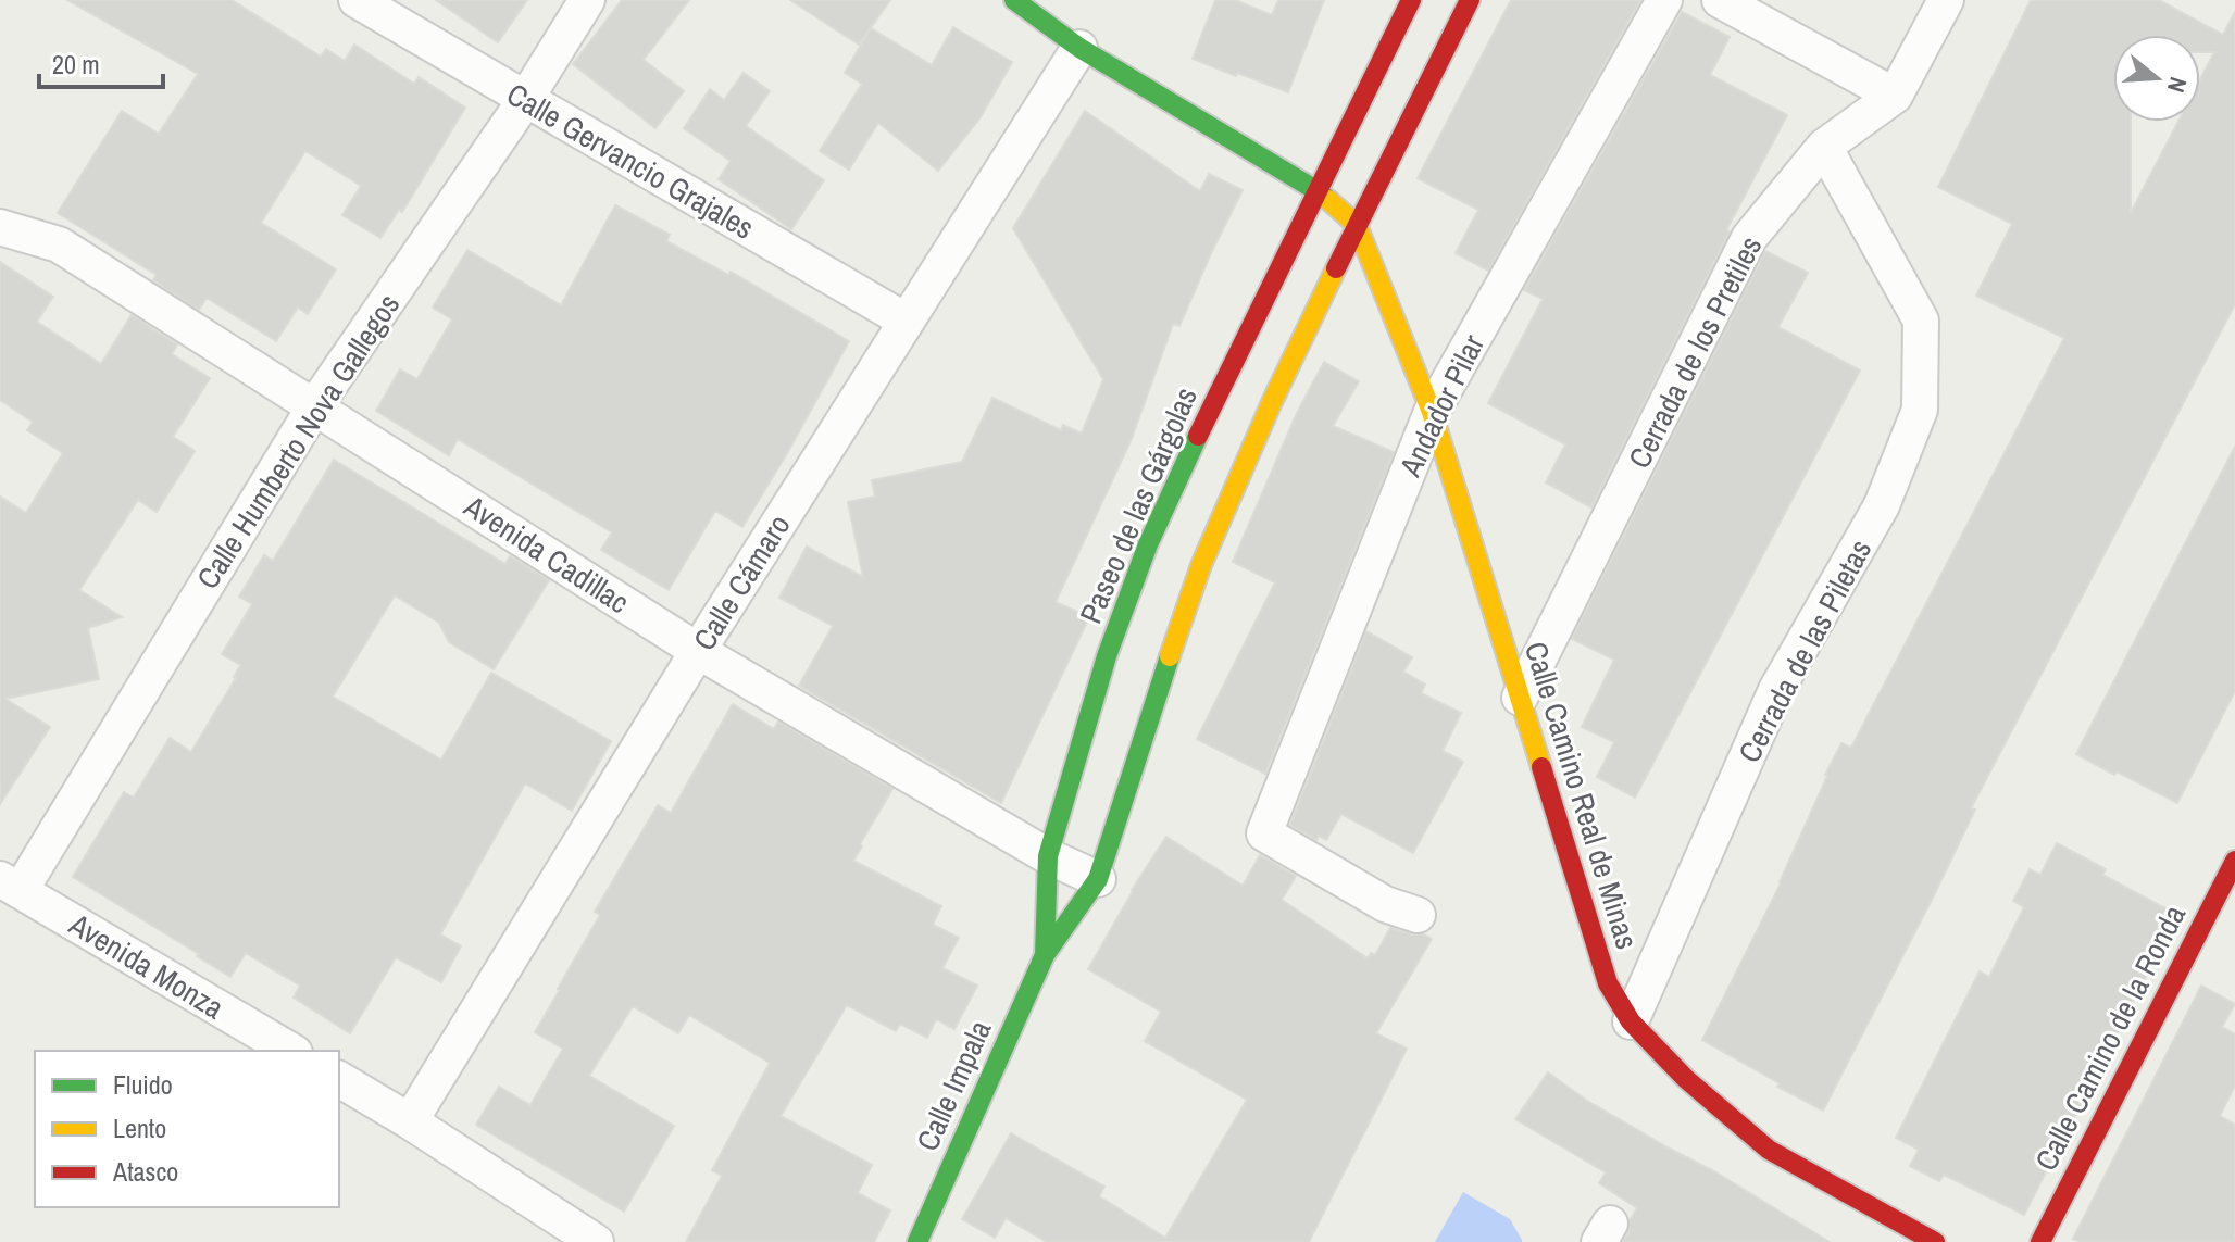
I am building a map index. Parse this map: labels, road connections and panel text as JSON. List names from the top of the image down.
{
  "streets": {
    "street": [
      "Calle Gervancio Grajales",
      "Cerrada de los Pretiles",
      "Andador Pilar",
      "Calle Humberto Nova Gallegos",
      "Paseo de las Gárgolas",
      "Avenida Cadillac",
      "Calle Cámaro",
      "Cerrada de las Piletas",
      "Calle Camino Real de Minas",
      "Avenida Monza",
      "Calle Camino de la Ronda",
      "Calle Impala"
    ]
  },
  "crossings": [
    ["Calle Gervancio Grajales", "Calle Humberto Nova Gallegos"],
    ["Calle Gervancio Grajales", "Calle Cámaro"],
    ["Cerrada de los Pretiles", "Cerrada de las Piletas"],
    ["Cerrada de los Pretiles", "Calle Camino Real de Minas"],
    ["Andador Pilar", "Calle Camino Real de Minas"],
    ["Calle Humberto Nova Gallegos", "Avenida Cadillac"],
    ["Calle Humberto Nova Gallegos", "Avenida Monza"],
    ["Paseo de las Gárgolas", "Avenida Cadillac"],
    ["Paseo de las Gárgolas", "Calle Impala"],
    ["Avenida Cadillac", "Calle Cámaro"],
    ["Avenida Cadillac", "Calle Impala"],
    ["Cerrada de las Piletas", "Calle Camino Real de Minas"]
  ],
  "legend": ["Fluido", "Lento", "Atasco"],
  "scale_bar": "20 m",
  "north": "right"
}
